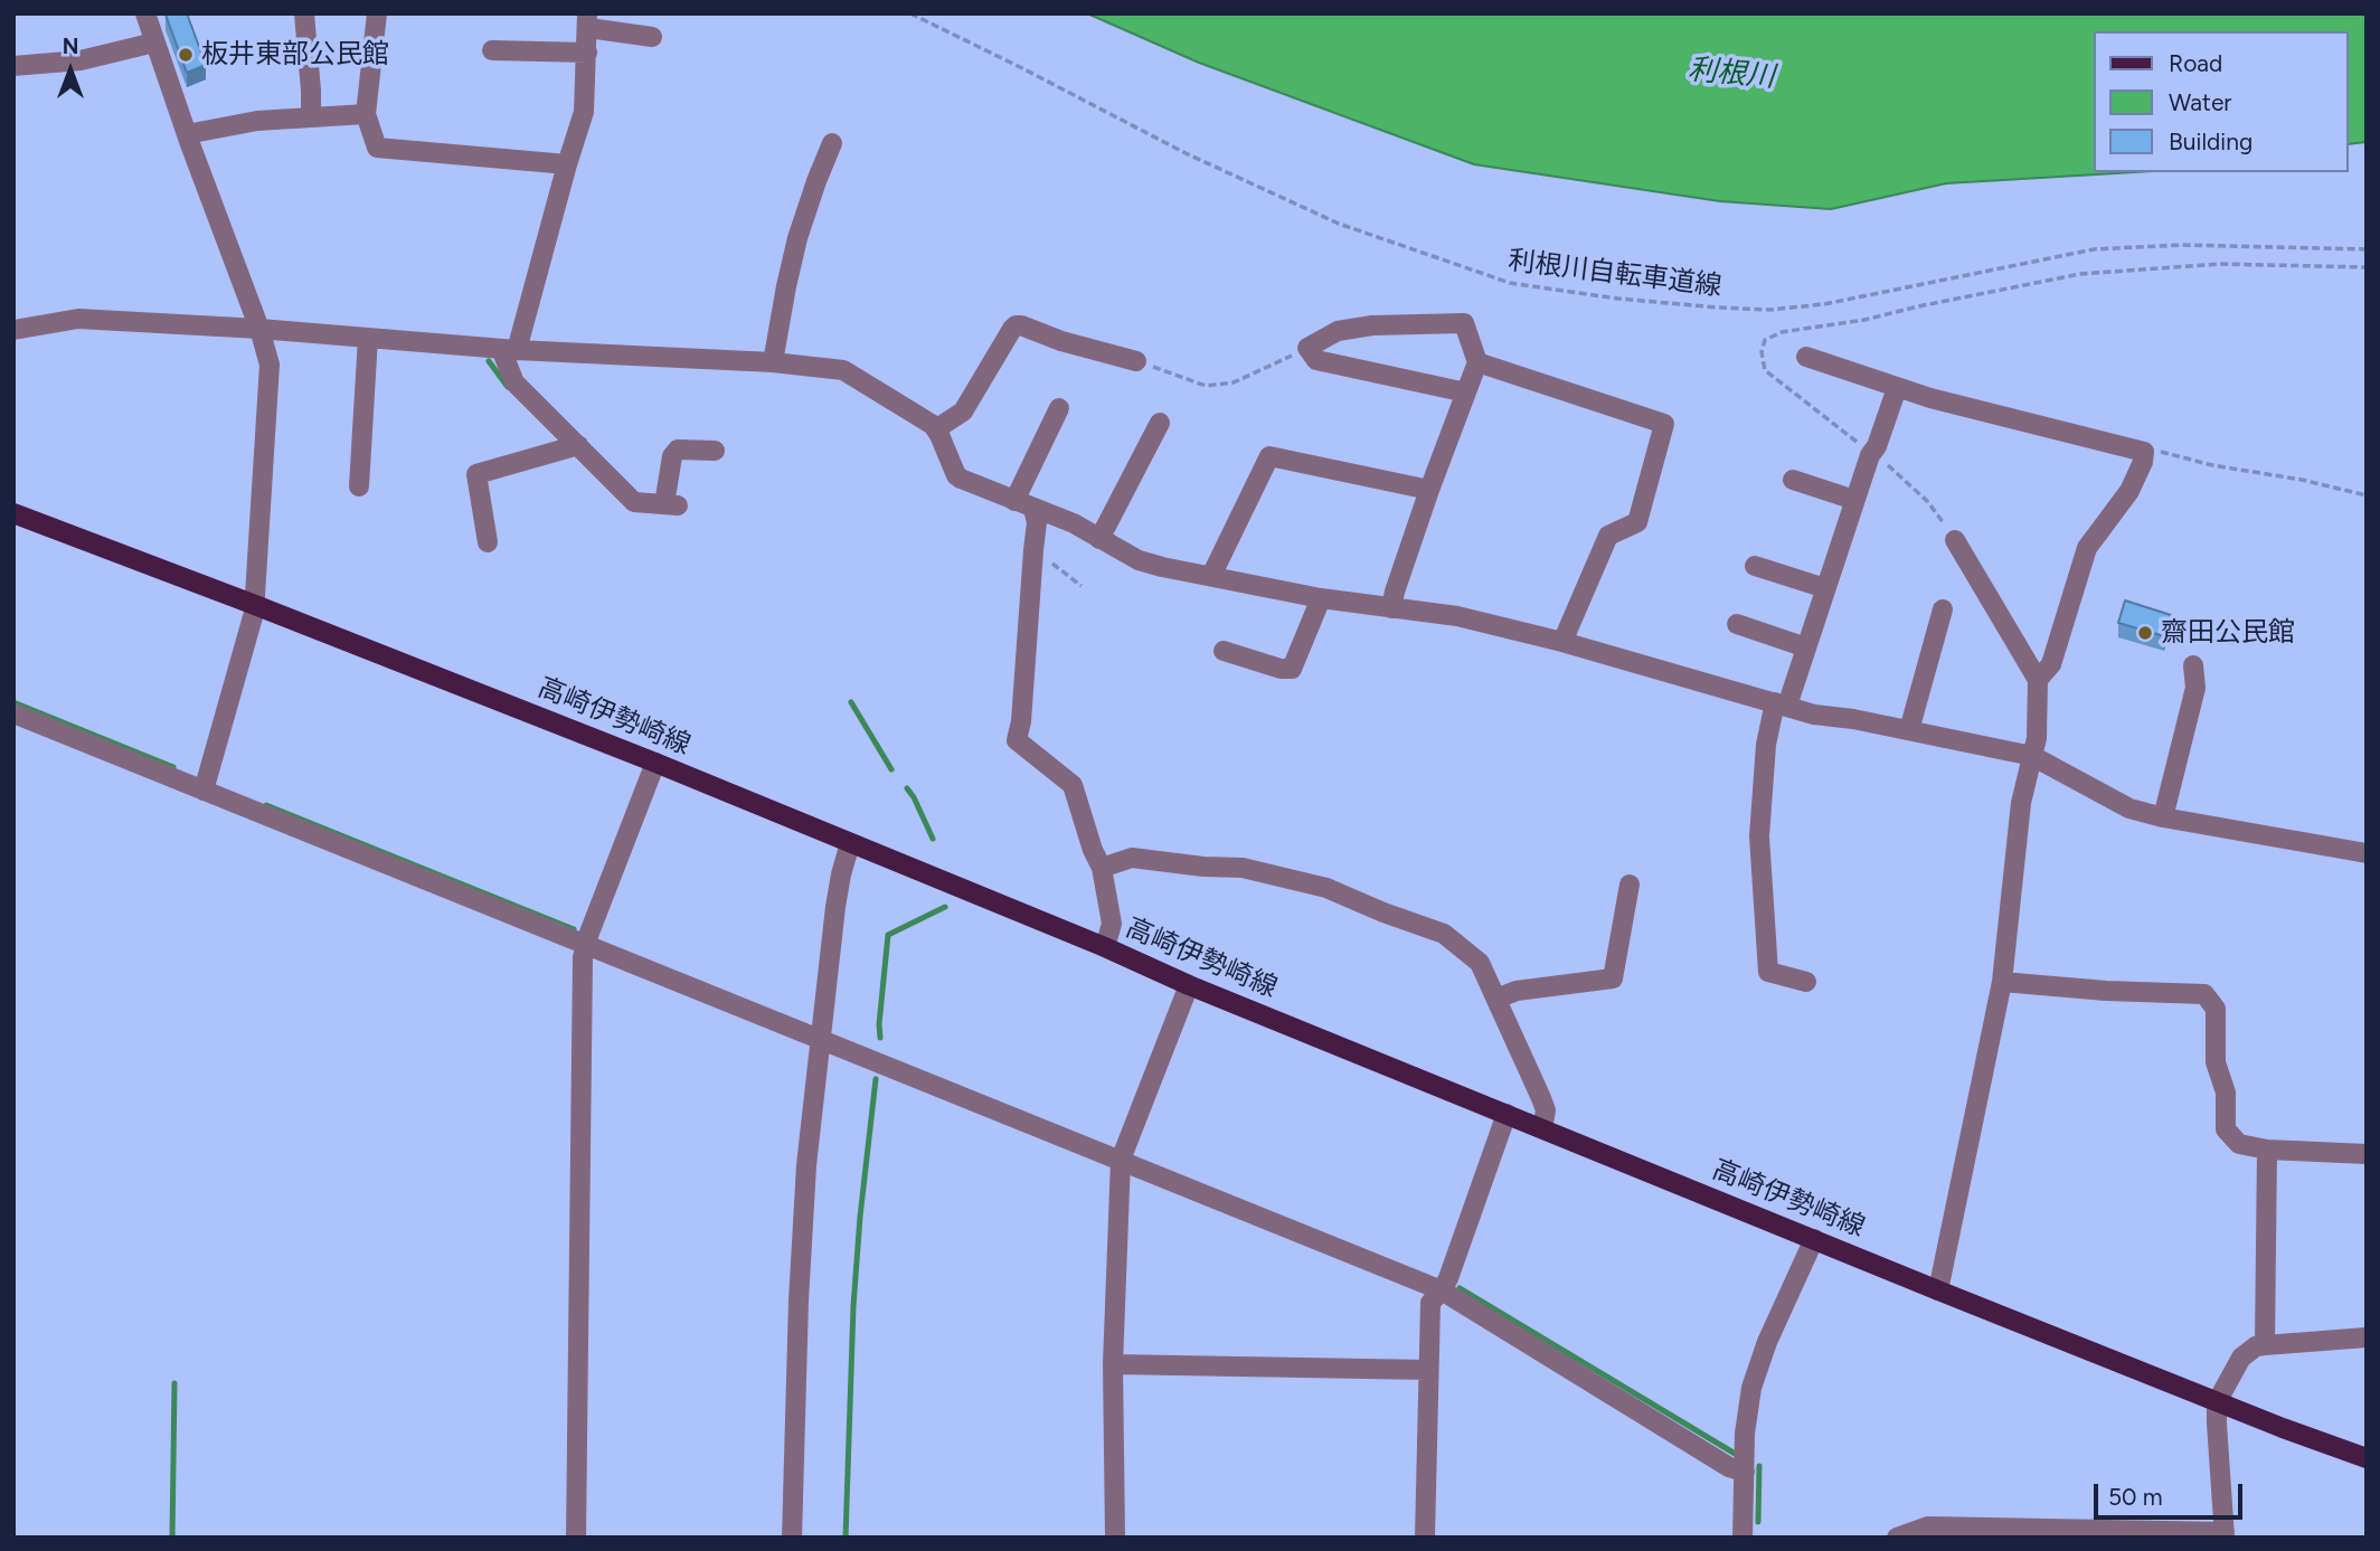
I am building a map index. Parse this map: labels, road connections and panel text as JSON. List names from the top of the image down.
{
  "streets": {
    "main road": ["高崎伊勢崎線"],
    "path": ["利根川自転車道線"]
  },
  "water": ["利根川"],
  "places": ["板井東部公民館", "齋田公民館"],
  "legend": ["Road", "Water", "Building"],
  "scale_bar": "50 m",
  "north": "top"
}
